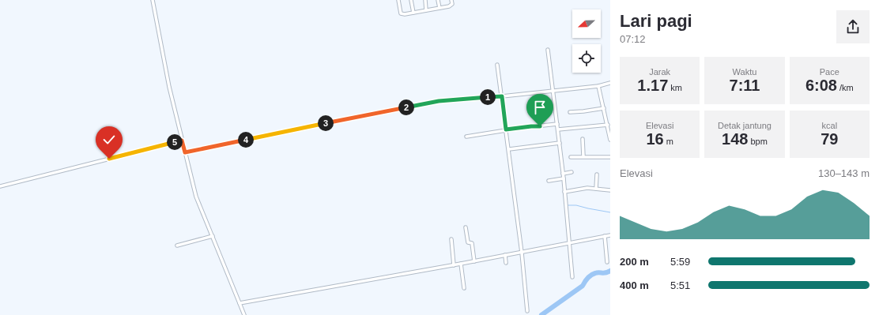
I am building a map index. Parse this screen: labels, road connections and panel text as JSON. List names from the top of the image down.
{
  "north": "left",
  "page": {
    "heading": ["Lari pagi", "07:12"],
    "stats": [
      ["Jarak", "1.17 km"],
      ["Waktu", "7:11"],
      ["Pace", "6:08 /km"],
      ["Elevasi", "16 m"],
      ["Detak jantung", "148 bpm"],
      ["kcal", "79"]
    ],
    "pins": [
      "1",
      "2",
      "3",
      "4",
      "5"
    ],
    "chart": ["Elevasi", "130–143 m"],
    "list": [
      {
        "name": "200 m",
        "note": "5:59"
      },
      {
        "name": "400 m",
        "note": "5:51"
      }
    ]
  }
}
